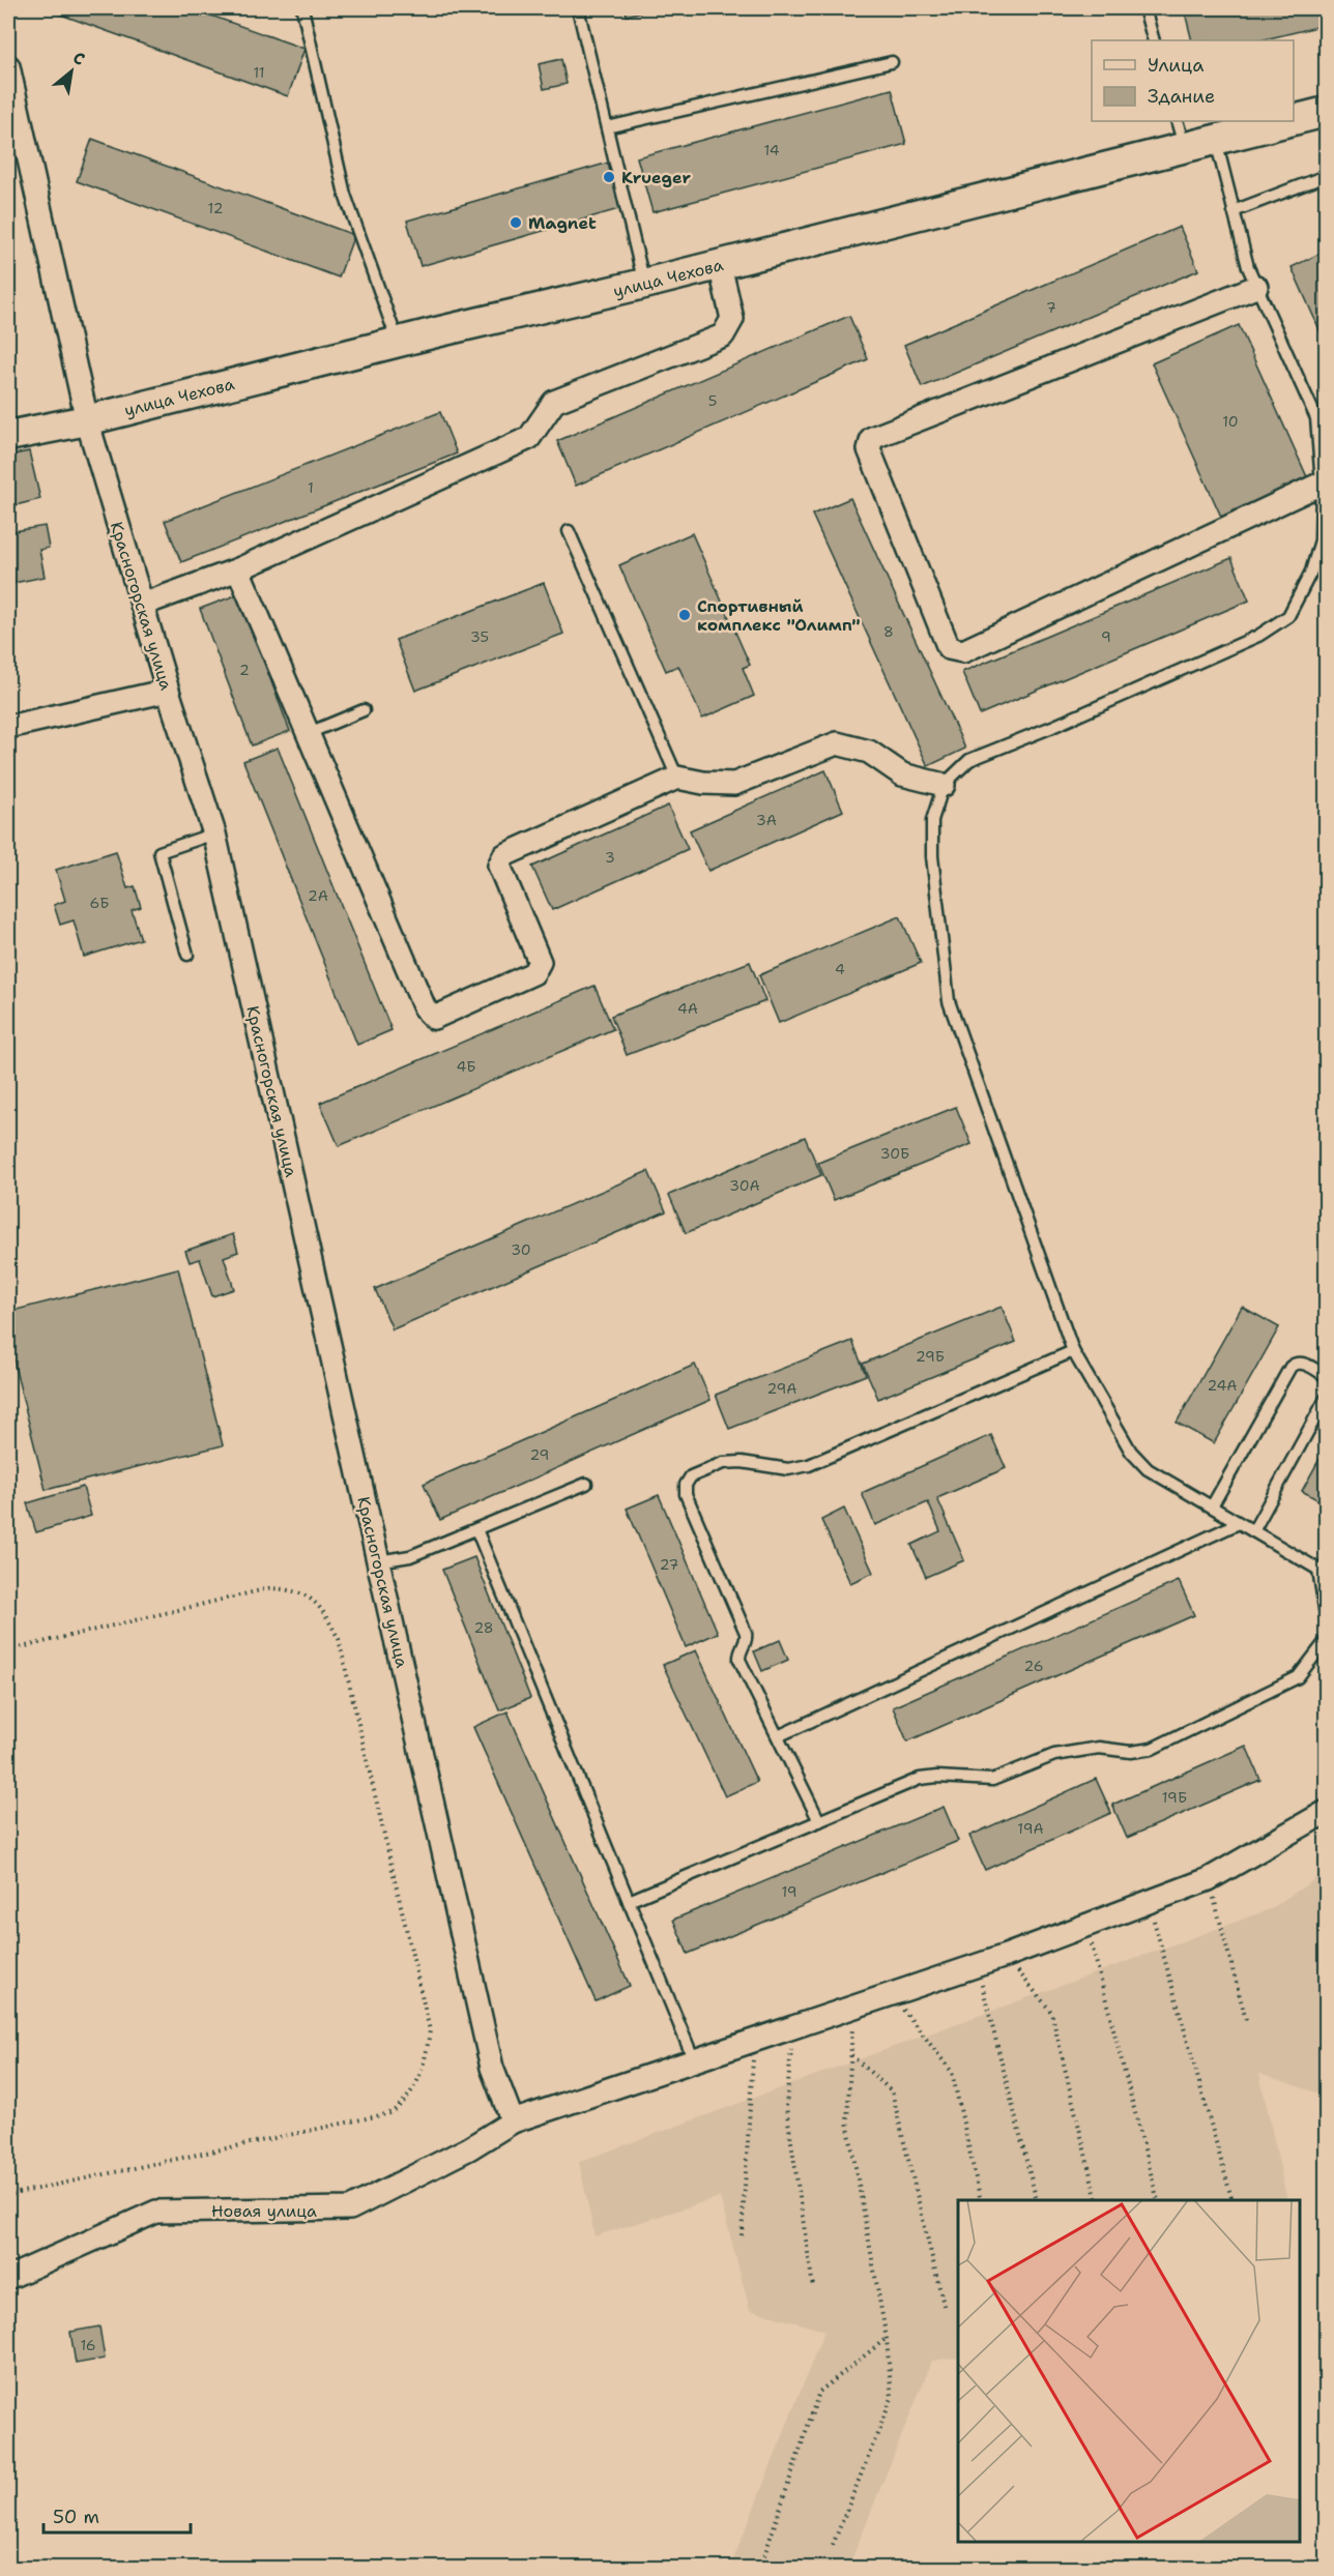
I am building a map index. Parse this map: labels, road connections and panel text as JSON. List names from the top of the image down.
{
  "streets": {
    "street": ["улица Чехова", "Красногорская улица", "Новая улица"]
  },
  "crossings": [
    ["улица Чехова", "Красногорская улица"],
    ["Красногорская улица", "Новая улица"]
  ],
  "places": ["Krueger", "Magnet", "Спортивный комплекс \"Олимп\""],
  "house_numbers": [
    "11",
    "14",
    "12",
    "7",
    "5",
    "10",
    "1",
    "8",
    "35",
    "9",
    "2",
    "3А",
    "3",
    "2А",
    "6Б",
    "4",
    "4А",
    "4Б",
    "30Б",
    "30А",
    "30",
    "29Б",
    "24А",
    "29А",
    "29",
    "27",
    "28",
    "26",
    "19Б",
    "19А",
    "19",
    "16"
  ],
  "legend": ["Улица", "Здание"],
  "scale_bar": "50 m",
  "north": "top right"
}
